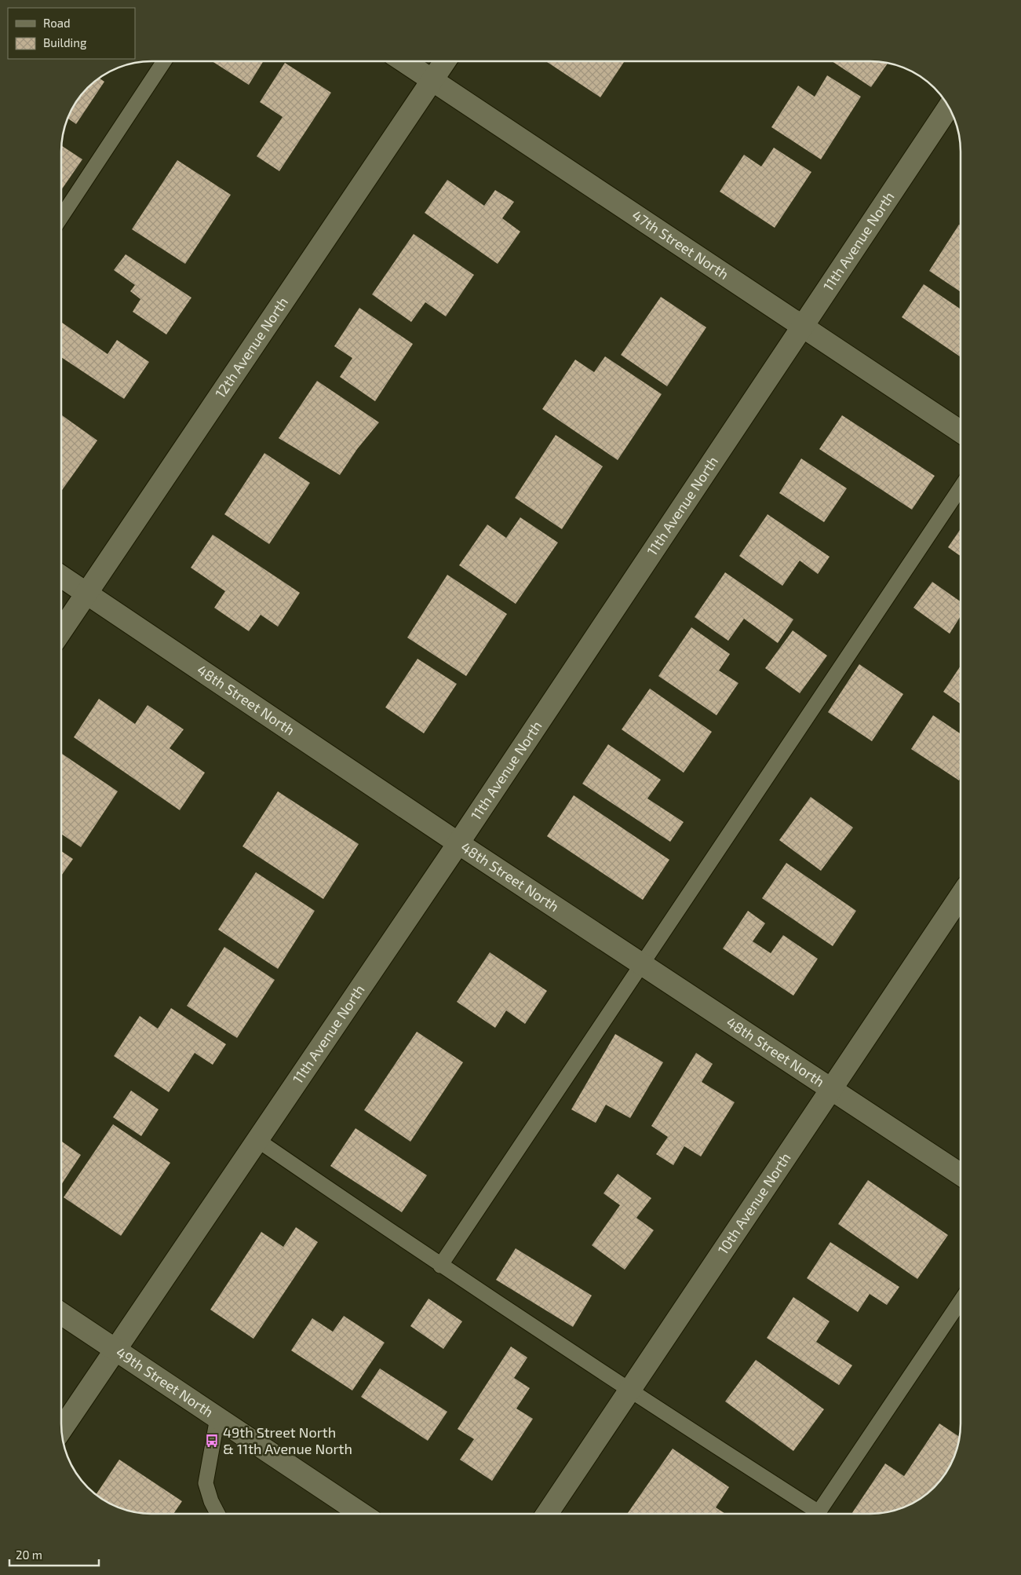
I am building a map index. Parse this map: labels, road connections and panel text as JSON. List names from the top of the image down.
{
  "streets": {
    "street": [
      "11th Avenue North",
      "47th Street North",
      "12th Avenue North",
      "48th Street North",
      "10th Avenue North",
      "49th Street North"
    ]
  },
  "crossings": [
    ["11th Avenue North", "47th Street North"],
    ["11th Avenue North", "48th Street North"],
    ["11th Avenue North", "49th Street North"],
    ["47th Street North", "12th Avenue North"],
    ["12th Avenue North", "48th Street North"],
    ["48th Street North", "10th Avenue North"]
  ],
  "places": {
    "bus stop": ["49th Street North & 11th Avenue North"]
  },
  "legend": ["Road", "Building"],
  "scale_bar": "20 m"
}
